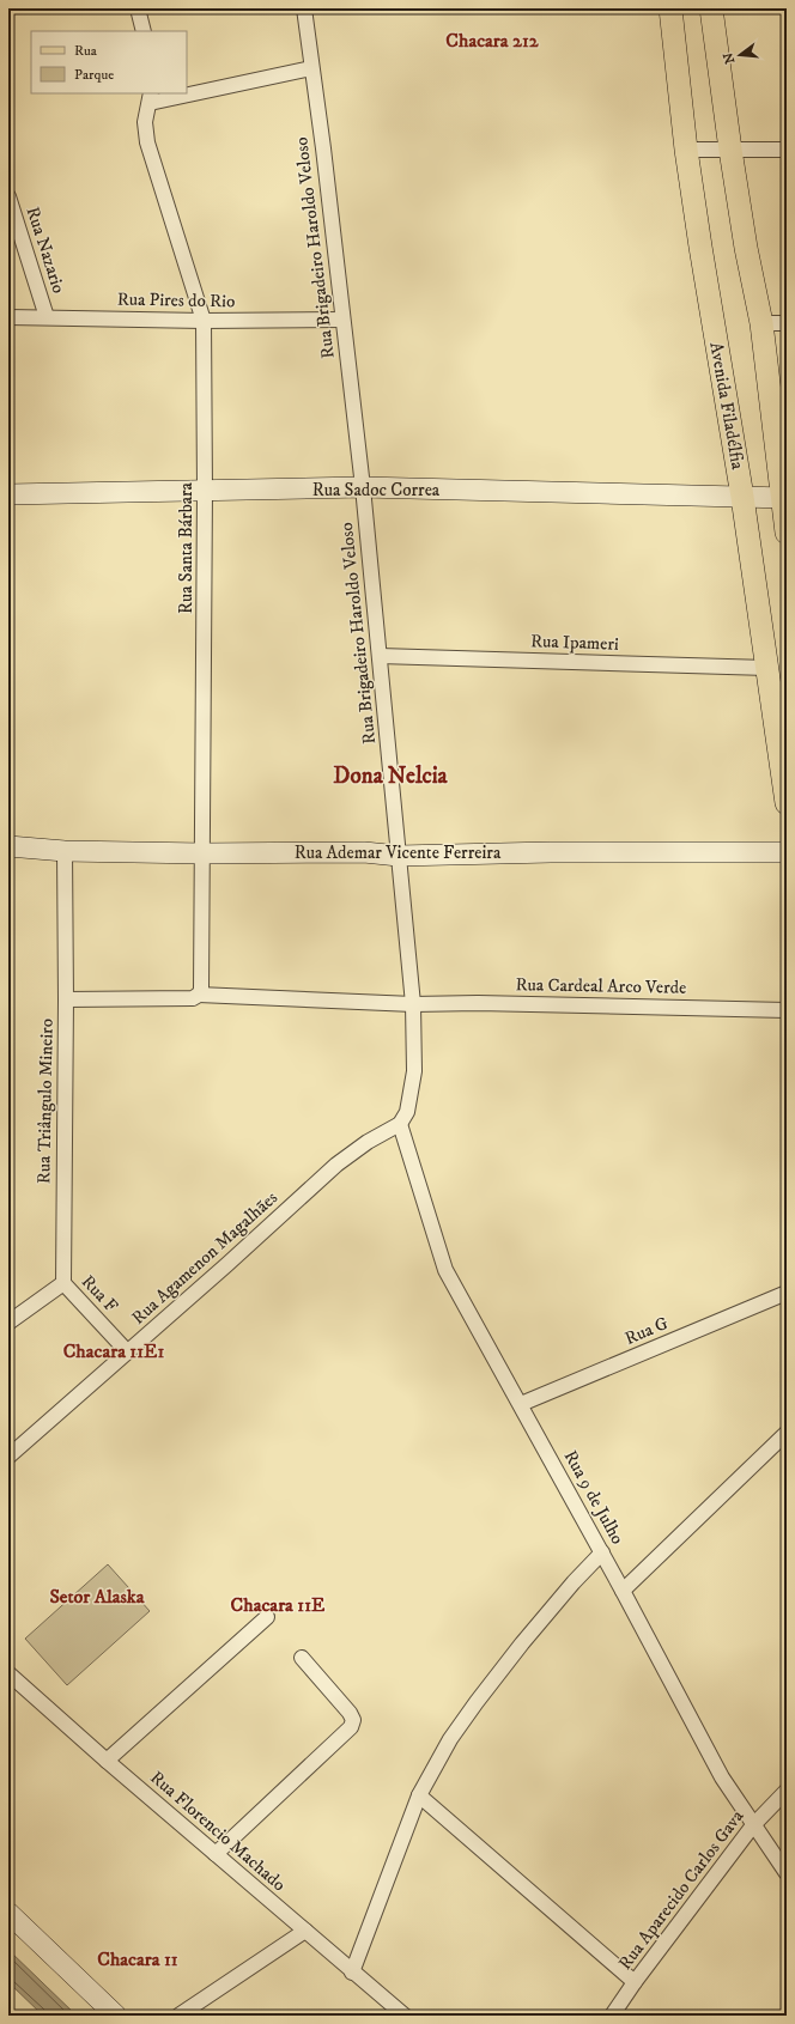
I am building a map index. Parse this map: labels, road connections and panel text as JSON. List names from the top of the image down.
{
  "streets": {
    "main road": ["Avenida Filadélfia"],
    "street": [
      "Rua Brigadeiro Haroldo Veloso",
      "Rua Nazario",
      "Rua Pires do Rio",
      "Rua Sadoc Correa",
      "Rua Santa Bárbara",
      "Rua Ipameri",
      "Rua Ademar Vicente Ferreira",
      "Rua Cardeal Arco Verde",
      "Rua Triângulo Mineiro",
      "Rua Agamenon Magalhães",
      "Rua F",
      "Rua G",
      "Rua 9 de Julho",
      "Rua Florencio Machado",
      "Rua Aparecido Carlos Gava"
    ]
  },
  "crossings": [
    ["Rua Brigadeiro Haroldo Veloso", "Rua Pires do Rio"],
    ["Rua Brigadeiro Haroldo Veloso", "Rua Sadoc Correa"],
    ["Rua Brigadeiro Haroldo Veloso", "Rua Ipameri"],
    ["Rua Brigadeiro Haroldo Veloso", "Rua Ademar Vicente Ferreira"],
    ["Rua Brigadeiro Haroldo Veloso", "Rua Cardeal Arco Verde"],
    ["Rua Brigadeiro Haroldo Veloso", "Rua Agamenon Magalhães"],
    ["Rua Brigadeiro Haroldo Veloso", "Rua 9 de Julho"],
    ["Rua Nazario", "Rua Pires do Rio"],
    ["Rua Pires do Rio", "Rua Santa Bárbara"],
    ["Avenida Filadélfia", "Rua Sadoc Correa"],
    ["Avenida Filadélfia", "Rua Ipameri"],
    ["Rua Sadoc Correa", "Rua Santa Bárbara"],
    ["Rua Santa Bárbara", "Rua Ademar Vicente Ferreira"],
    ["Rua Santa Bárbara", "Rua Cardeal Arco Verde"],
    ["Rua Ademar Vicente Ferreira", "Rua Triângulo Mineiro"],
    ["Rua Triângulo Mineiro", "Rua F"],
    ["Rua Agamenon Magalhães", "Rua F"],
    ["Rua Agamenon Magalhães", "Rua 9 de Julho"],
    ["Rua G", "Rua 9 de Julho"],
    ["Rua 9 de Julho", "Rua Aparecido Carlos Gava"]
  ],
  "districts": [
    "Chacara 212",
    "Dona Nelcia",
    "Chacara 11E1",
    "Setor Alaska",
    "Chacara 11E",
    "Chacara 11"
  ],
  "legend": ["Rua", "Parque"],
  "north": "left"
}
